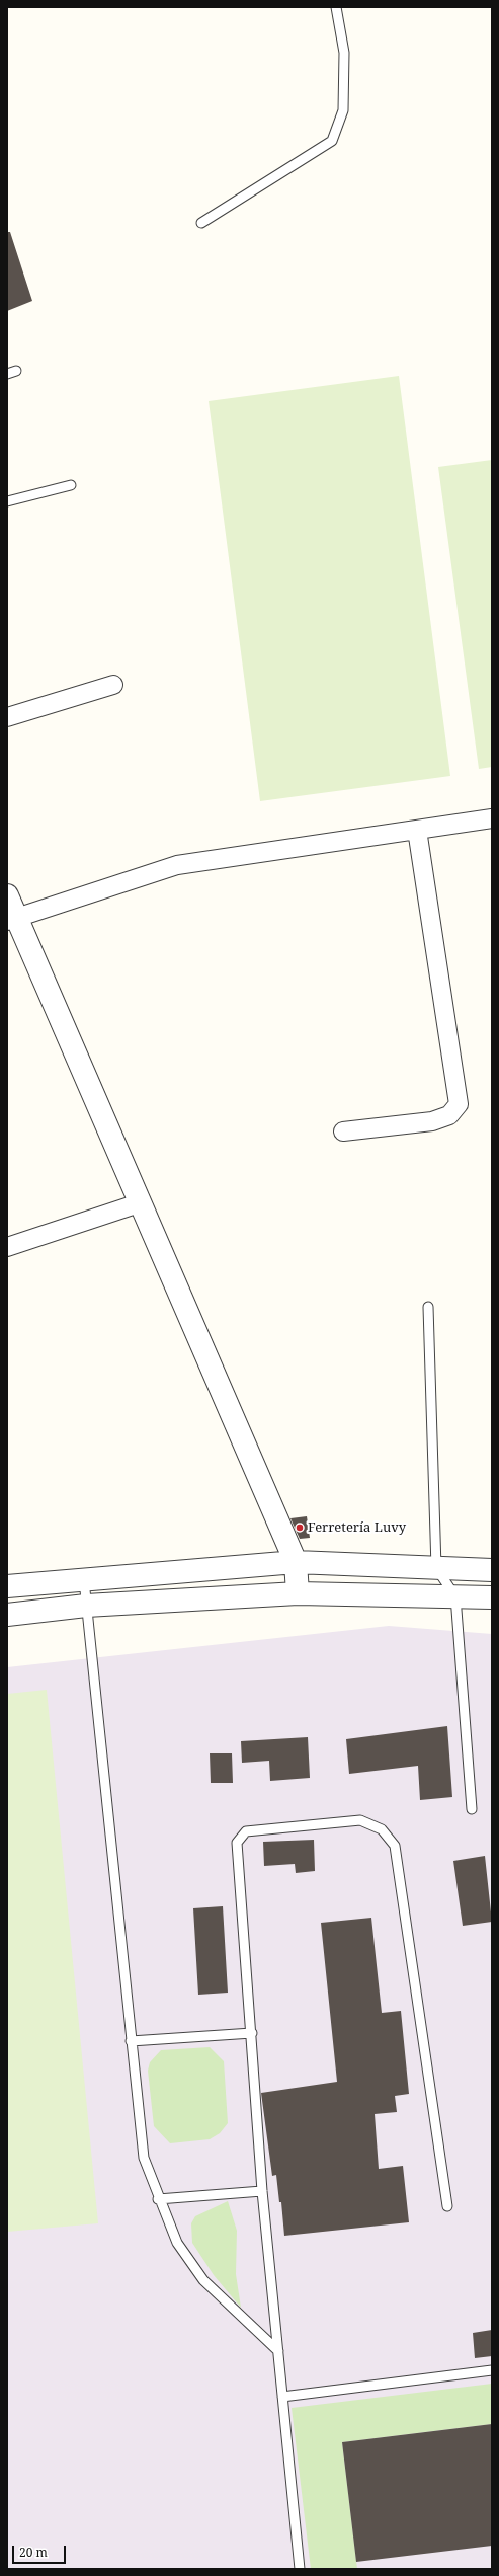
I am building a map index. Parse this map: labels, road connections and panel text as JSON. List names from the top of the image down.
{
  "places": ["Ferretería Luvy"],
  "scale_bar": "20 m"
}
